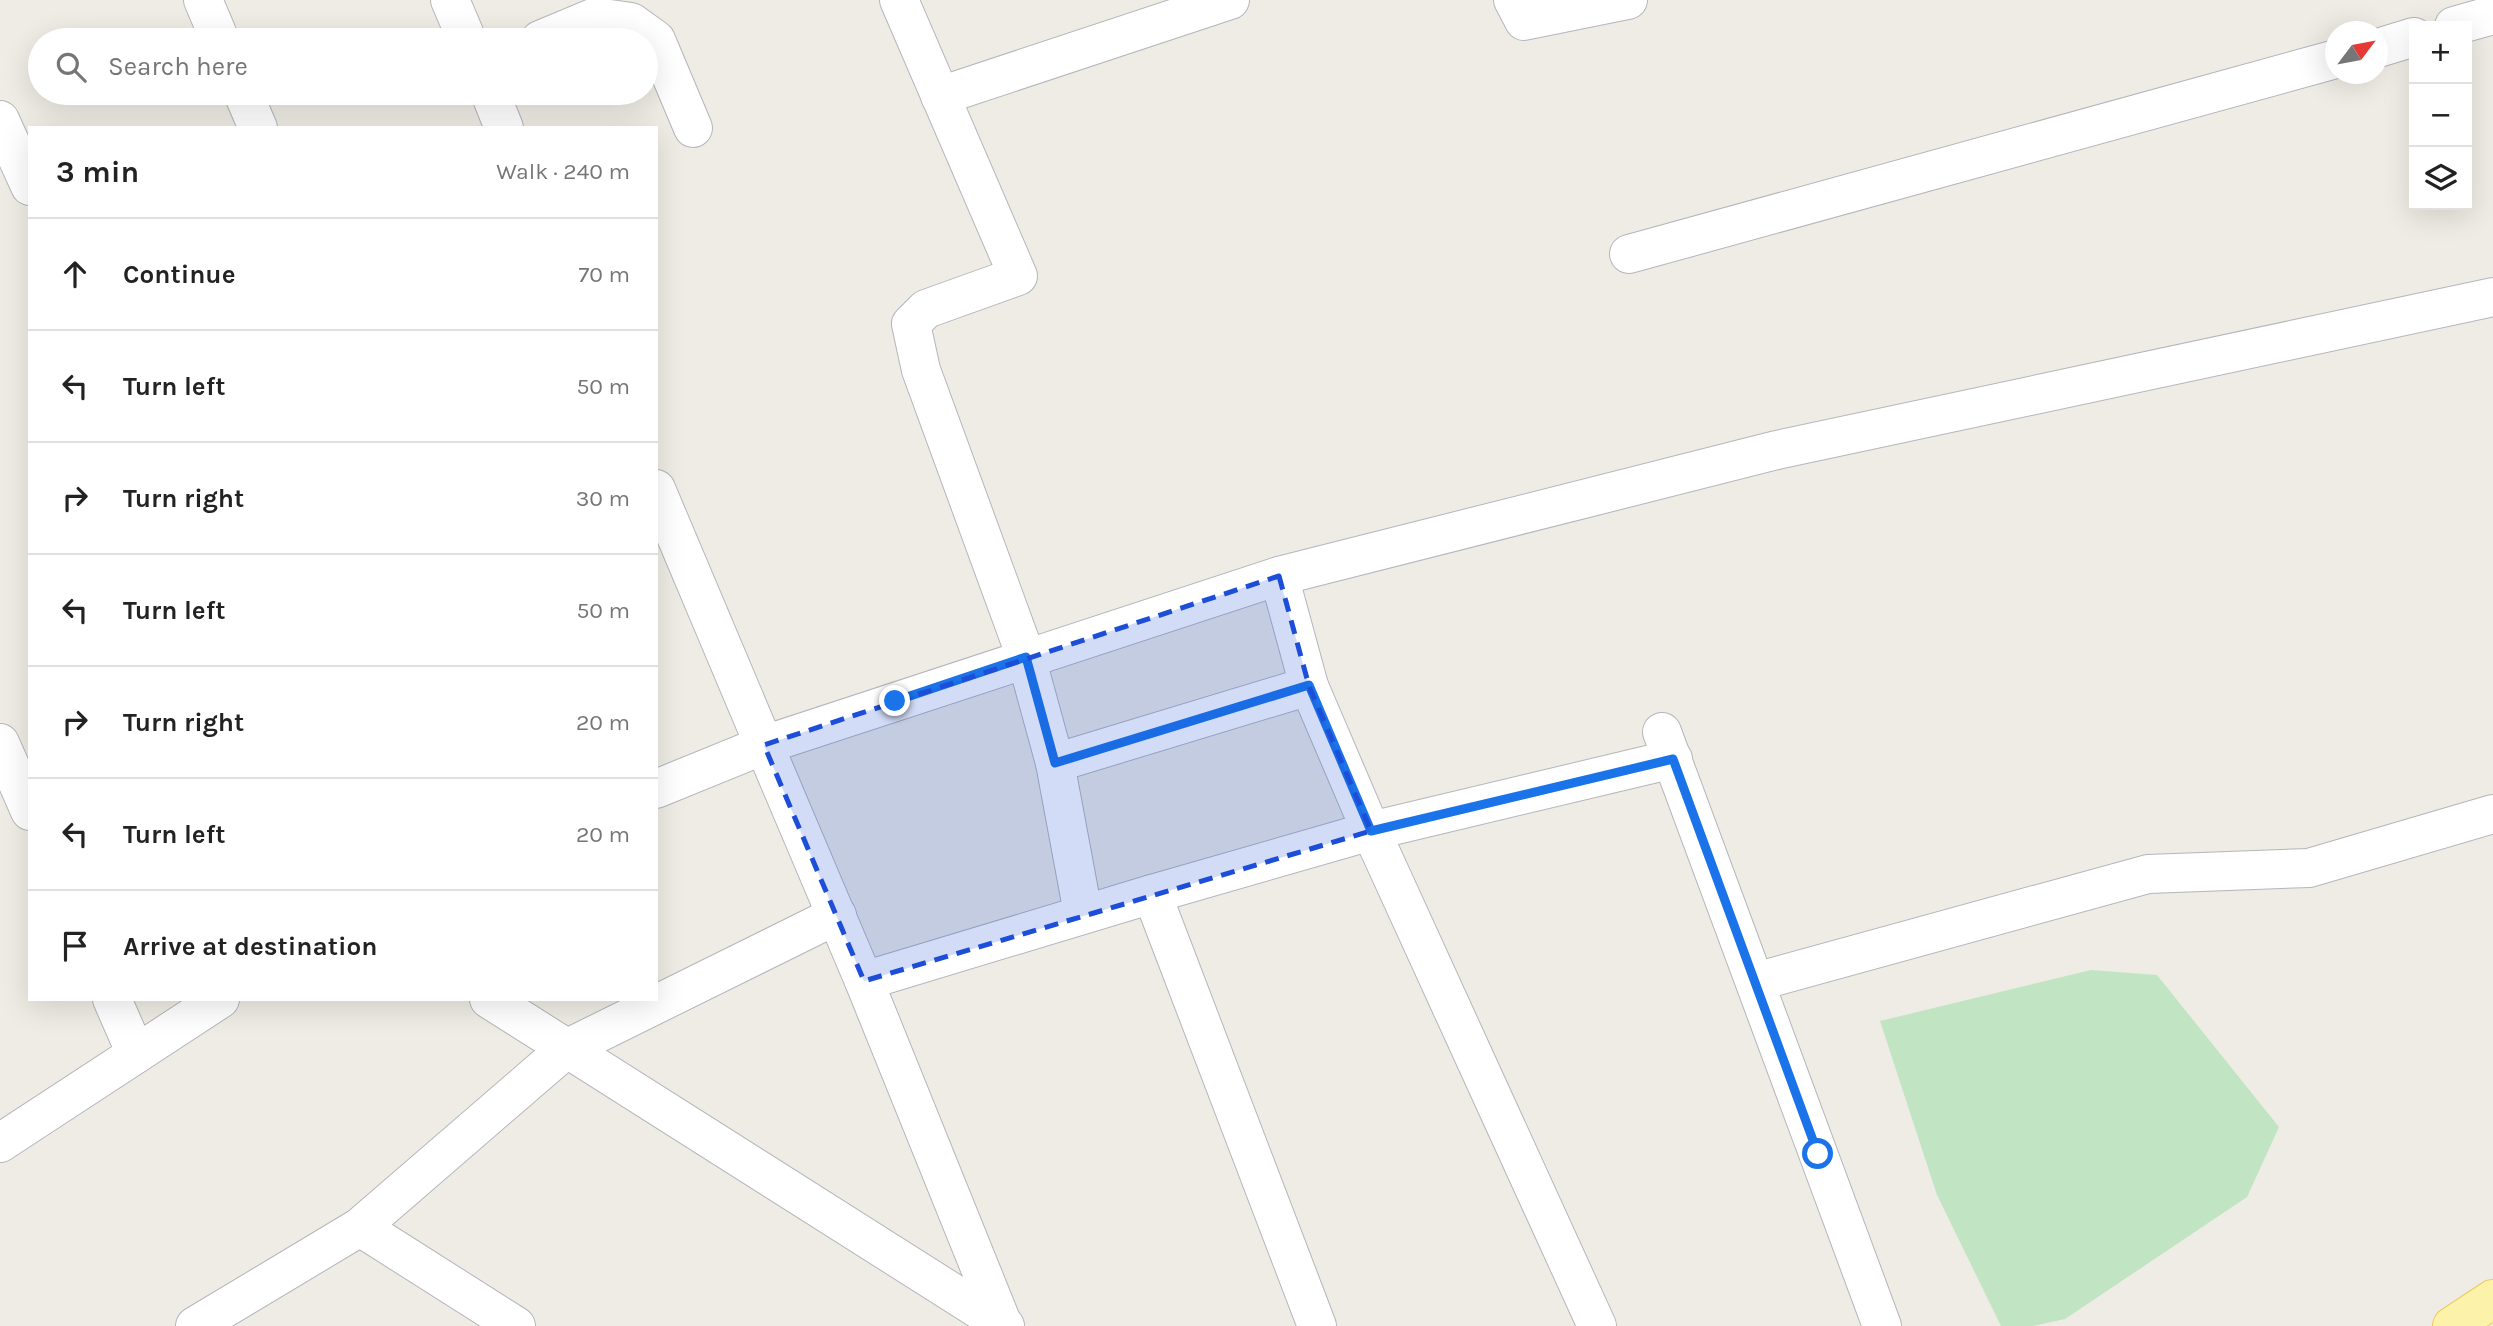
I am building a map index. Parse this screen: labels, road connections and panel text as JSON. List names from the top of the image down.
{
  "north": "top right",
  "page": {
    "map_buttons": ["+", "−"],
    "search": "Search here",
    "heading": ["3 min", "Walk · 240 m"],
    "list": [
      ["Continue", "70 m"],
      ["Turn left", "50 m"],
      ["Turn right", "30 m"],
      ["Turn left", "50 m"],
      ["Turn right", "20 m"],
      ["Turn left", "20 m"],
      "Arrive at destination"
    ]
  }
}
